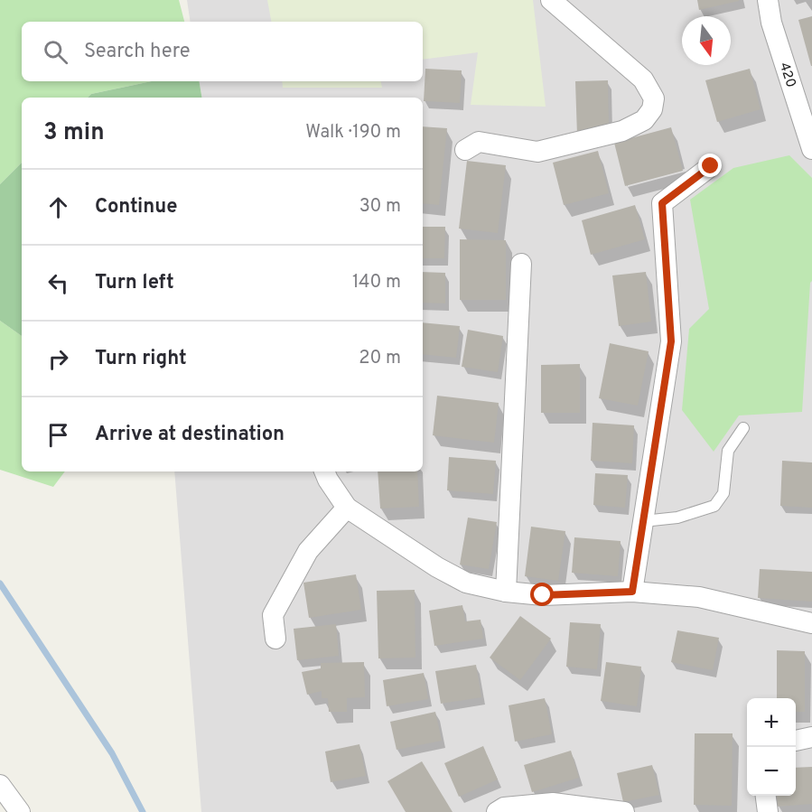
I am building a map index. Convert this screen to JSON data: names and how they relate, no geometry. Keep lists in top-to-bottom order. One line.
{"streets":{"street":["420"]},"north":"bottom","page":{"search":"Search here","heading":["3 min","Walk · 190 m"],"list":[["Continue","30 m"],["Turn left","140 m"],["Turn right","20 m"],"Arrive at destination"],"map_buttons":["+","−"]}}
